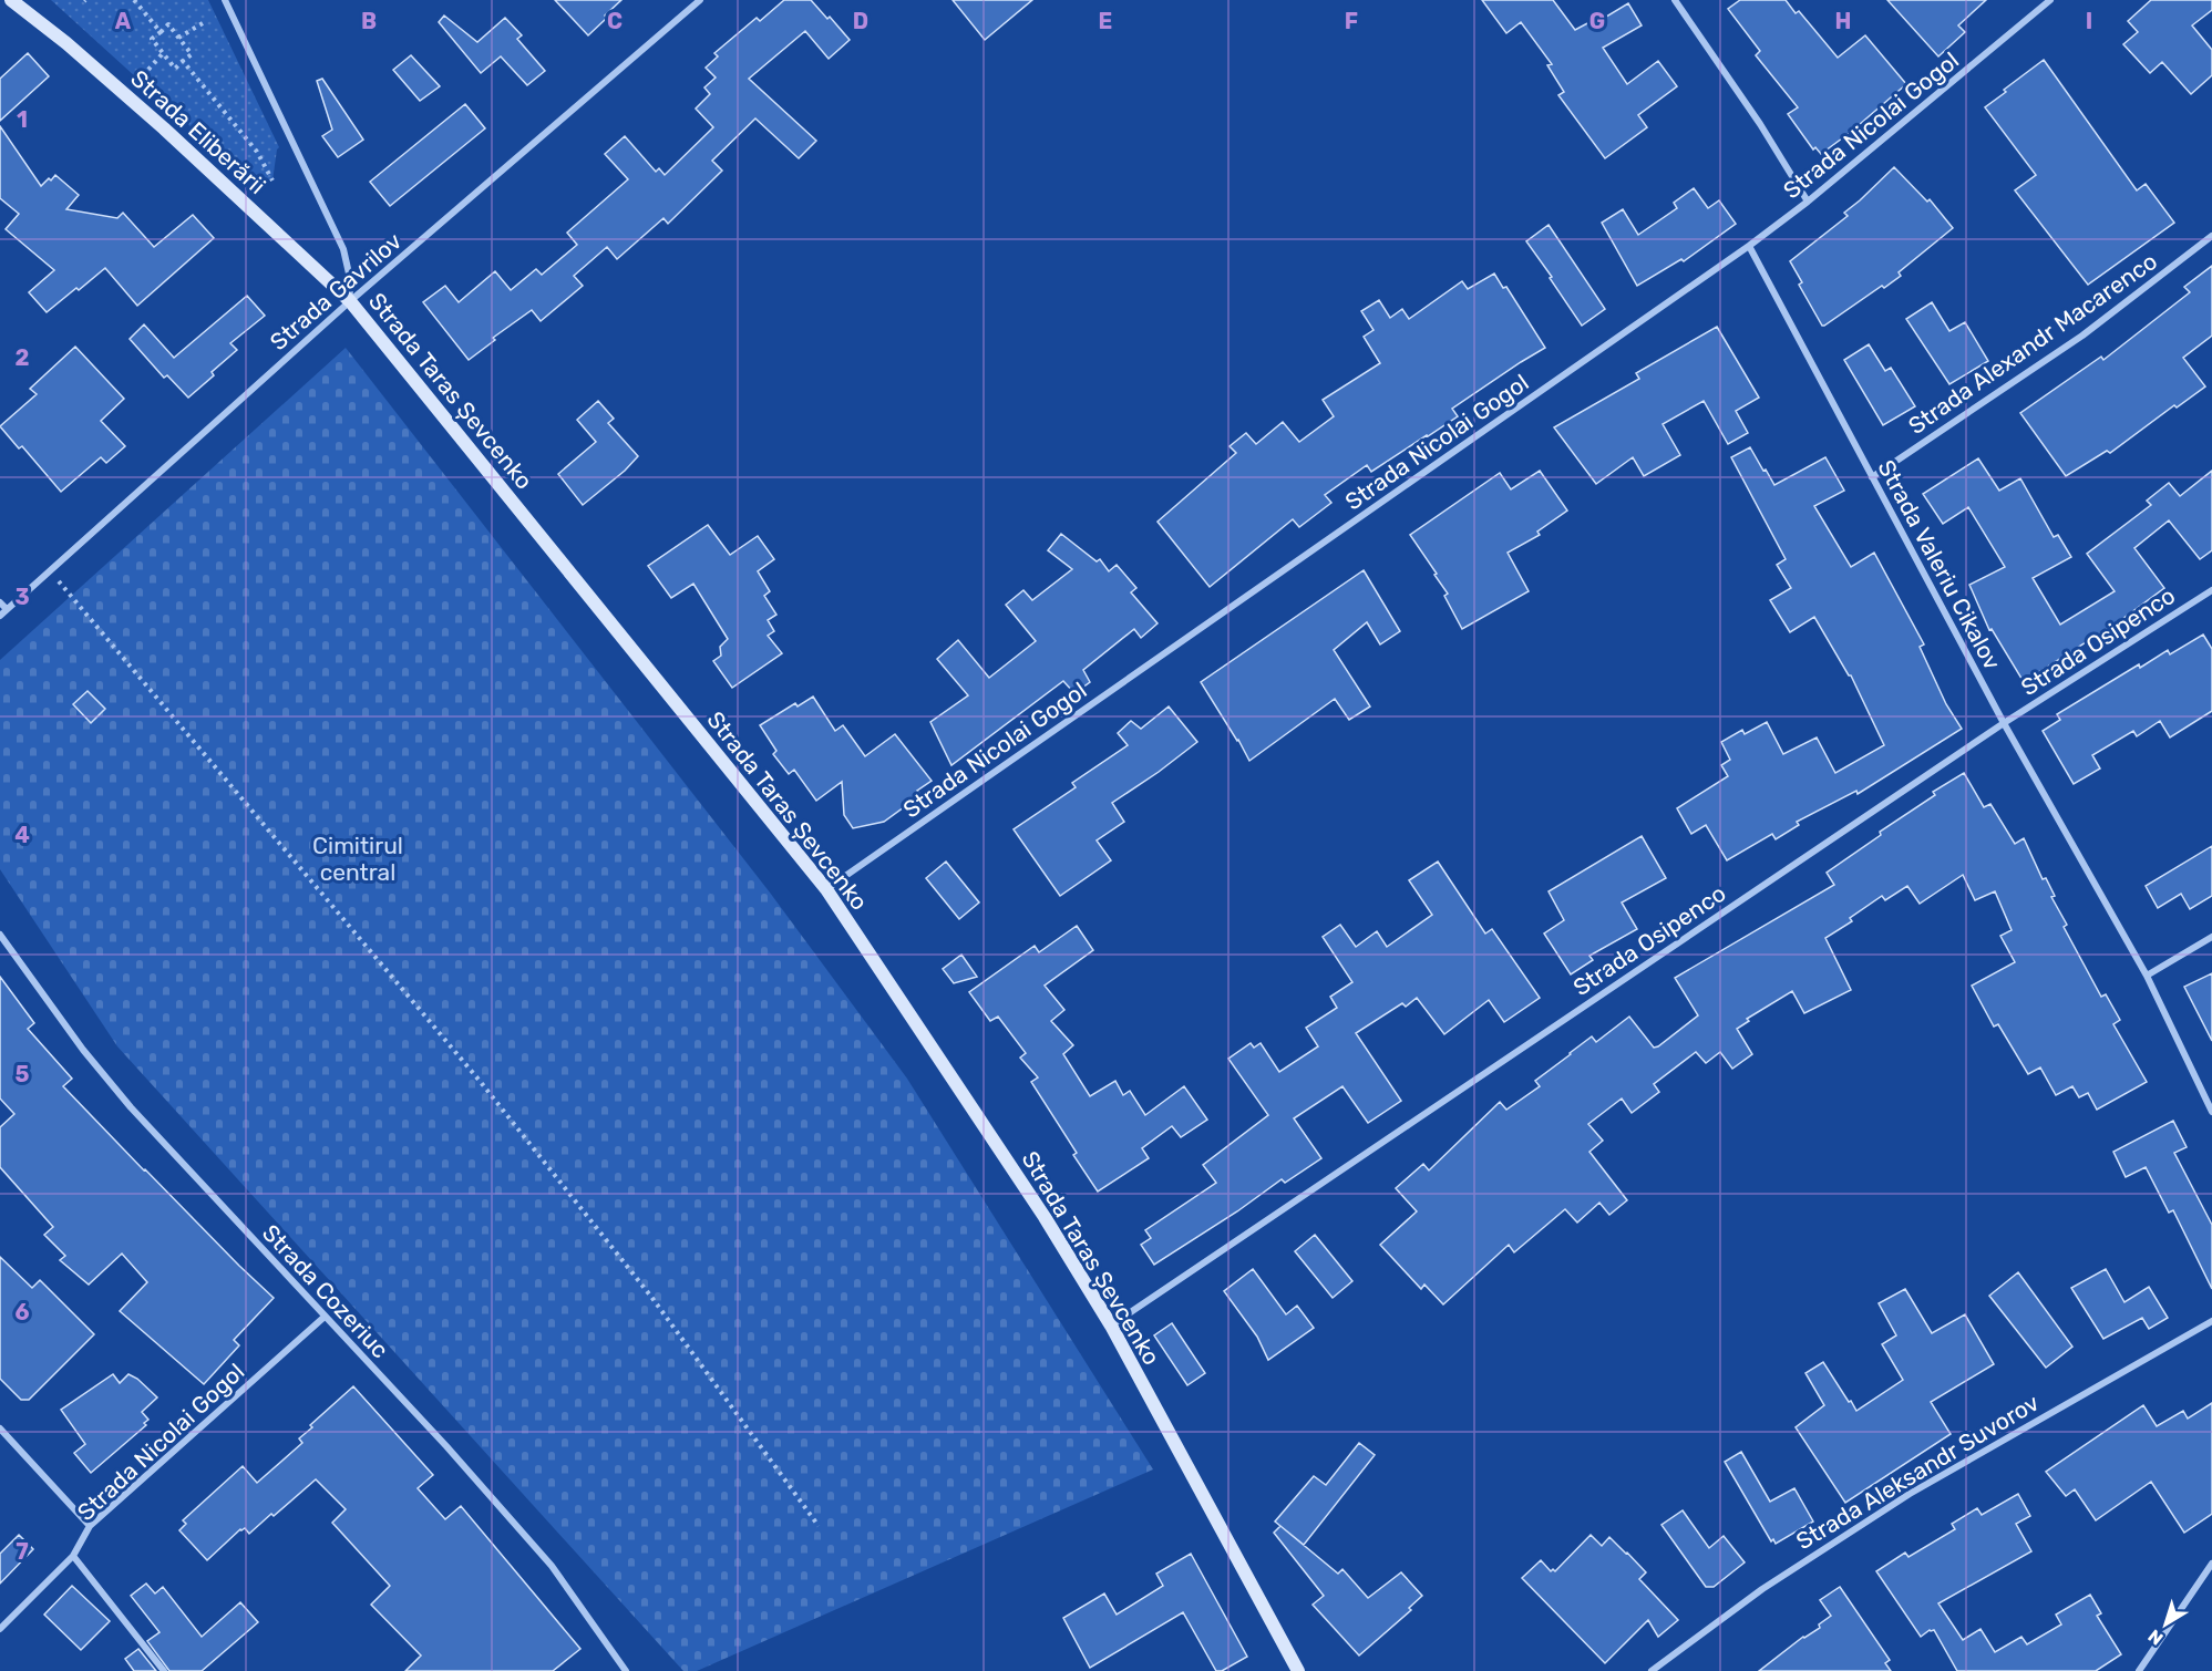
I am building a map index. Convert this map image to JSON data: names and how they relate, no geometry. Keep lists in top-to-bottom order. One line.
{"streets":{"main road":["Strada Eliberării","Strada Taras Șevcenko"],"street":["Strada Nicolai Gogol","Strada Gavrilov","Strada Alexandr Macarenco","Strada Valeriu Cikalov","Strada Osipenco","Strada Cozeriuc","Strada Aleksandr Suvorov"]},"crossings":[["Strada Nicolai Gogol","Strada Taras Șevcenko"],["Strada Nicolai Gogol","Strada Valeriu Cikalov"],["Strada Nicolai Gogol","Strada Cozeriuc"],["Strada Eliberării","Strada Gavrilov"],["Strada Eliberării","Strada Taras Șevcenko"],["Strada Gavrilov","Strada Taras Șevcenko"],["Strada Alexandr Macarenco","Strada Valeriu Cikalov"],["Strada Taras Șevcenko","Strada Osipenco"],["Strada Valeriu Cikalov","Strada Osipenco"]],"parks":["Cimitirul central"],"north":"bottom left","grid":{"columns":["A","B","C","D","E","F","G","H","I"],"rows":["1","2","3","4","5","6","7"]}}
